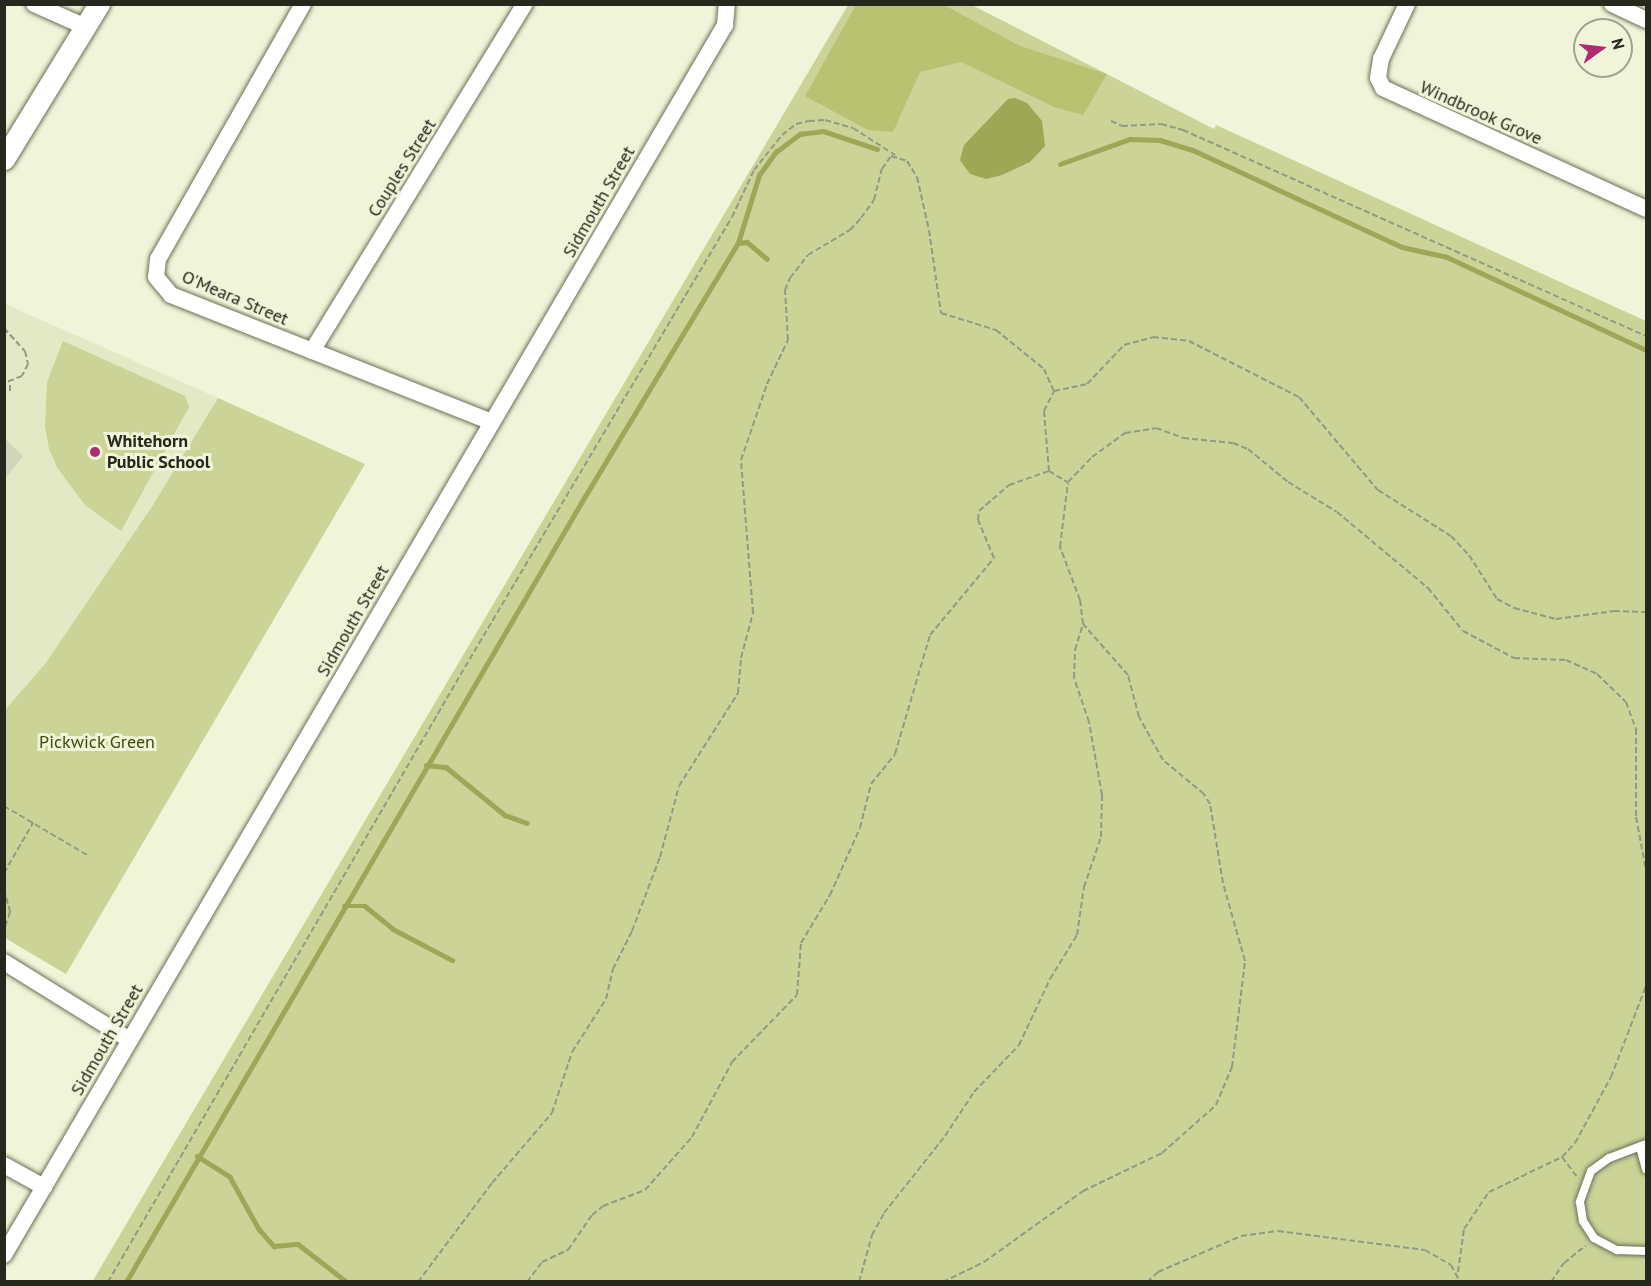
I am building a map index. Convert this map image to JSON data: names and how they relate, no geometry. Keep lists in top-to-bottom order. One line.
{"streets":{"street":["Windbrook Grove","Couples Street","Sidmouth Street","O'Meara Street"]},"crossings":[["Couples Street","O'Meara Street"],["Sidmouth Street","O'Meara Street"]],"parks":["Pickwick Green"],"places":["Whitehorn Public School"],"north":"right"}
